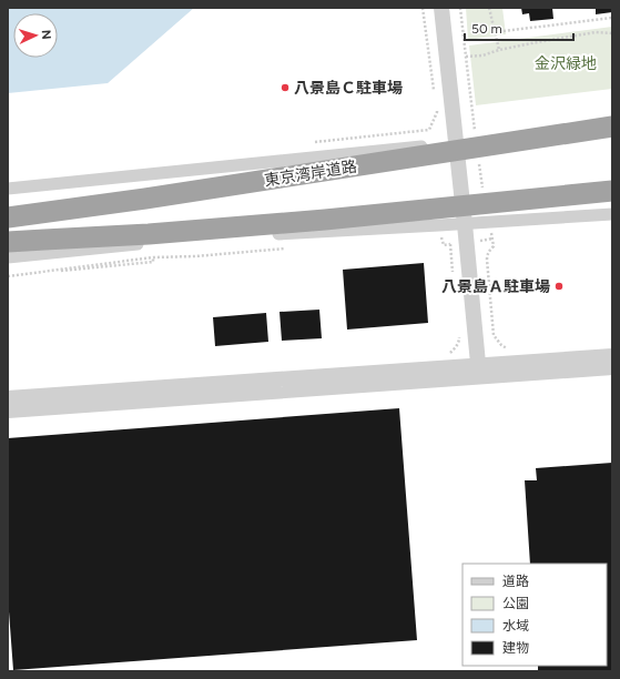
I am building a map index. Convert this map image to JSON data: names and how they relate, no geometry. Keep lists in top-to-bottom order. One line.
{"streets":{"highway":["東京湾岸道路"]},"parks":["金沢緑地"],"places":["八景島Ｃ駐車場","八景島Ａ駐車場"],"legend":["道路","公園","水域","建物"],"scale_bar":"50 m","north":"right"}
